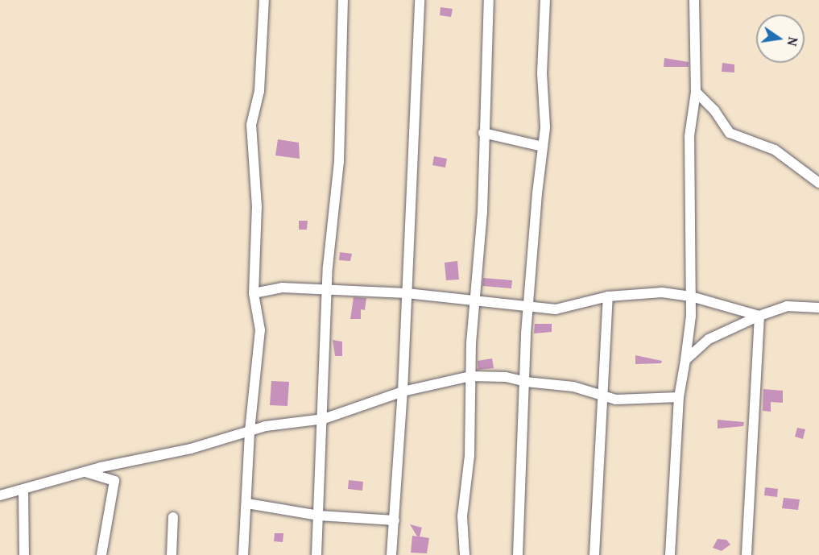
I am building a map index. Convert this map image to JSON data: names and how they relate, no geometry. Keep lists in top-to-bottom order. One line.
{"north":"right"}
